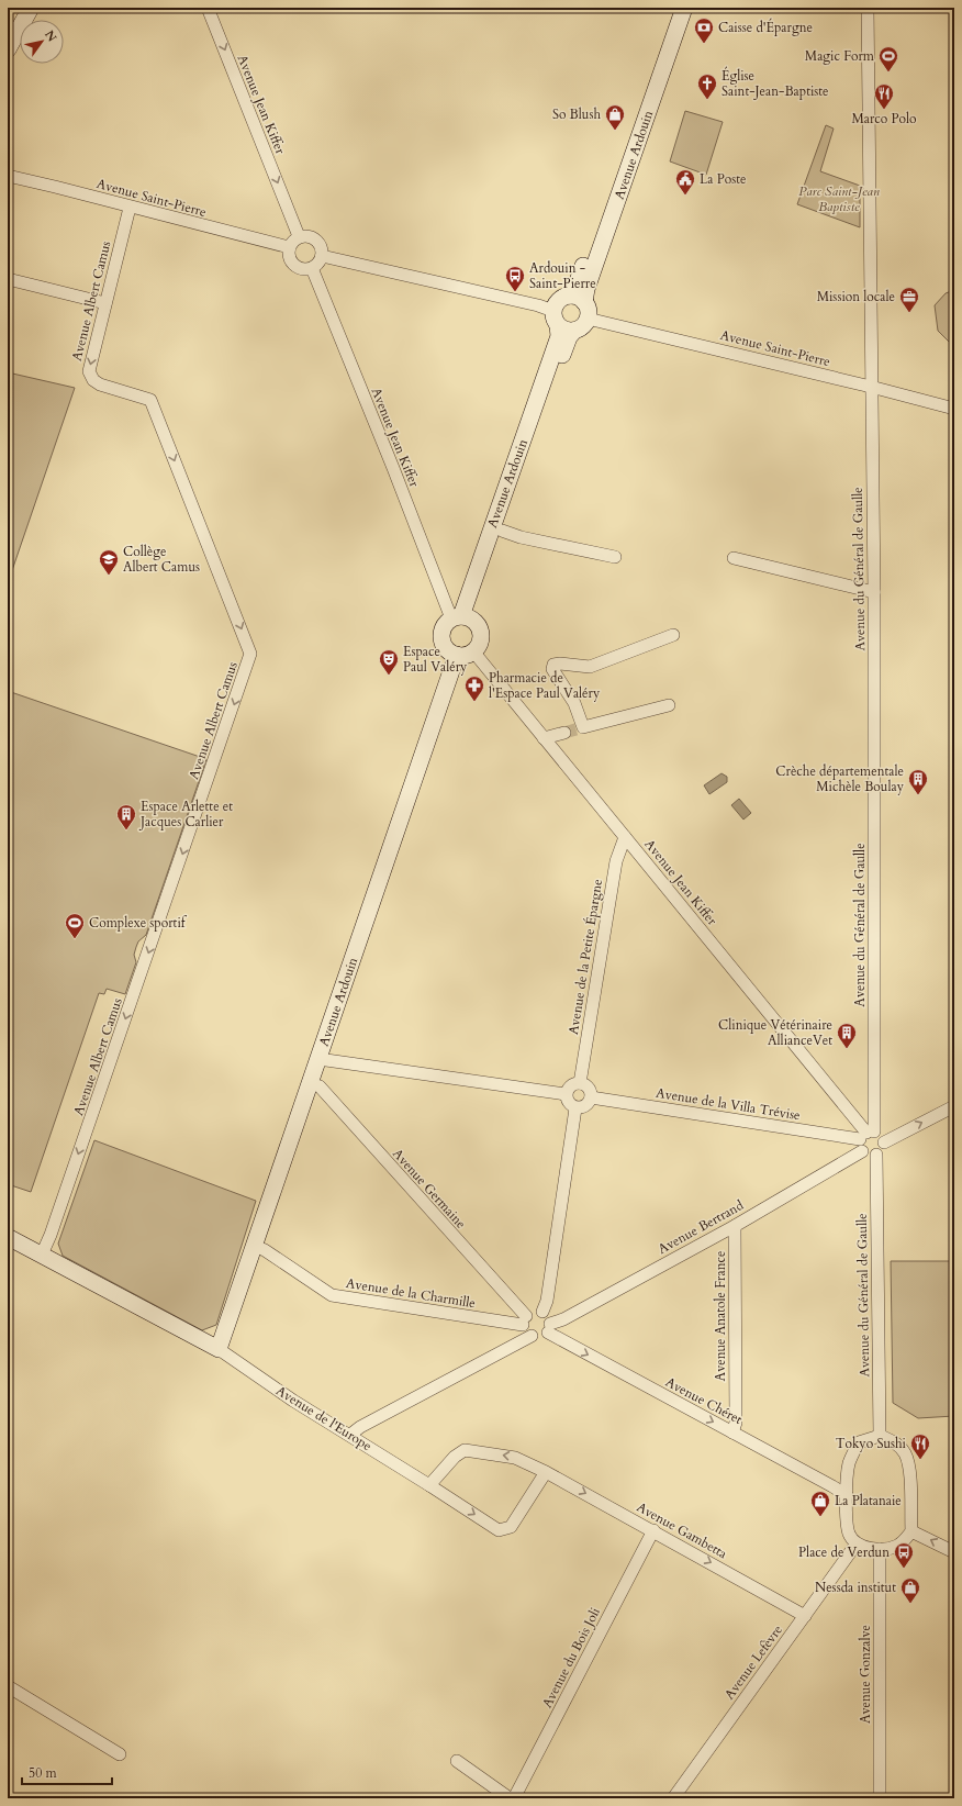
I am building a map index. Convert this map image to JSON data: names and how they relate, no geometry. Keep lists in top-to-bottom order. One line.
{"streets":{"street":["Avenue Jean Kiffer","Avenue Ardouin","Avenue Saint-Pierre","Avenue Albert Camus","Avenue du Général de Gaulle","Avenue de la Petite Épargne","Avenue de la Villa Trévise","Avenue Germaine","Avenue Bertrand","Avenue de la Charmille","Avenue Anatole France","Avenue Chéret","Avenue de l'Europe","Avenue Gambetta","Avenue du Bois Joli","Avenue Lefèvre","Avenue Gonzalve"]},"crossings":[["Avenue Jean Kiffer","Avenue Ardouin"],["Avenue Jean Kiffer","Avenue Saint-Pierre"],["Avenue Jean Kiffer","Avenue du Général de Gaulle"],["Avenue Jean Kiffer","Avenue de la Petite Épargne"],["Avenue Jean Kiffer","Avenue de la Villa Trévise"],["Avenue Jean Kiffer","Avenue Bertrand"],["Avenue Ardouin","Avenue Saint-Pierre"],["Avenue Ardouin","Avenue Germaine"],["Avenue Ardouin","Avenue de la Charmille"],["Avenue Ardouin","Avenue de l'Europe"],["Avenue Saint-Pierre","Avenue Albert Camus"],["Avenue Saint-Pierre","Avenue du Général de Gaulle"],["Avenue du Général de Gaulle","Avenue de la Villa Trévise"],["Avenue du Général de Gaulle","Avenue Bertrand"],["Avenue du Général de Gaulle","Avenue Chéret"],["Avenue du Général de Gaulle","Avenue Lefèvre"],["Avenue du Général de Gaulle","Avenue Gonzalve"],["Avenue de la Petite Épargne","Avenue de la Villa Trévise"],["Avenue de la Villa Trévise","Avenue Bertrand"],["Avenue Germaine","Avenue Bertrand"],["Avenue Germaine","Avenue de la Charmille"],["Avenue Germaine","Avenue Chéret"],["Avenue Bertrand","Avenue de la Charmille"],["Avenue Bertrand","Avenue Anatole France"],["Avenue Bertrand","Avenue Chéret"],["Avenue de la Charmille","Avenue Chéret"],["Avenue Anatole France","Avenue Chéret"],["Avenue Chéret","Avenue Lefèvre"],["Avenue Chéret","Avenue Gonzalve"],["Avenue de l'Europe","Avenue Gambetta"],["Avenue Gambetta","Avenue du Bois Joli"],["Avenue Gambetta","Avenue Lefèvre"],["Avenue Lefèvre","Avenue Gonzalve"]],"one_way":["Avenue Albert Camus","Avenue Chéret"],"parks":["Parc Saint-Jean Baptiste"],"places":{"bank":["Caisse d'Épargne"],"sports":["Magic Form","Complexe sportif"],"church":["Église Saint-Jean-Baptiste"],"restaurant":["Marco Polo","Tokyo Sushi"],"shop":["So Blush","La Platanaie","Nessda institut"],"public building":["La Poste"],"bus stop":["Ardouin - Saint-Pierre","Place de Verdun"],"office":["Mission locale"],"school or university":["Collège Albert Camus"],"theatre":["Espace Paul Valéry"],"pharmacy":["Pharmacie de l'Espace Paul Valéry"],"building":["Crèche départementale Michèle Boulay","Espace Arlette et Jacques Carlier","Clinique Vétérinaire AllianceVet"]},"scale_bar":"50 m","north":"top right"}
